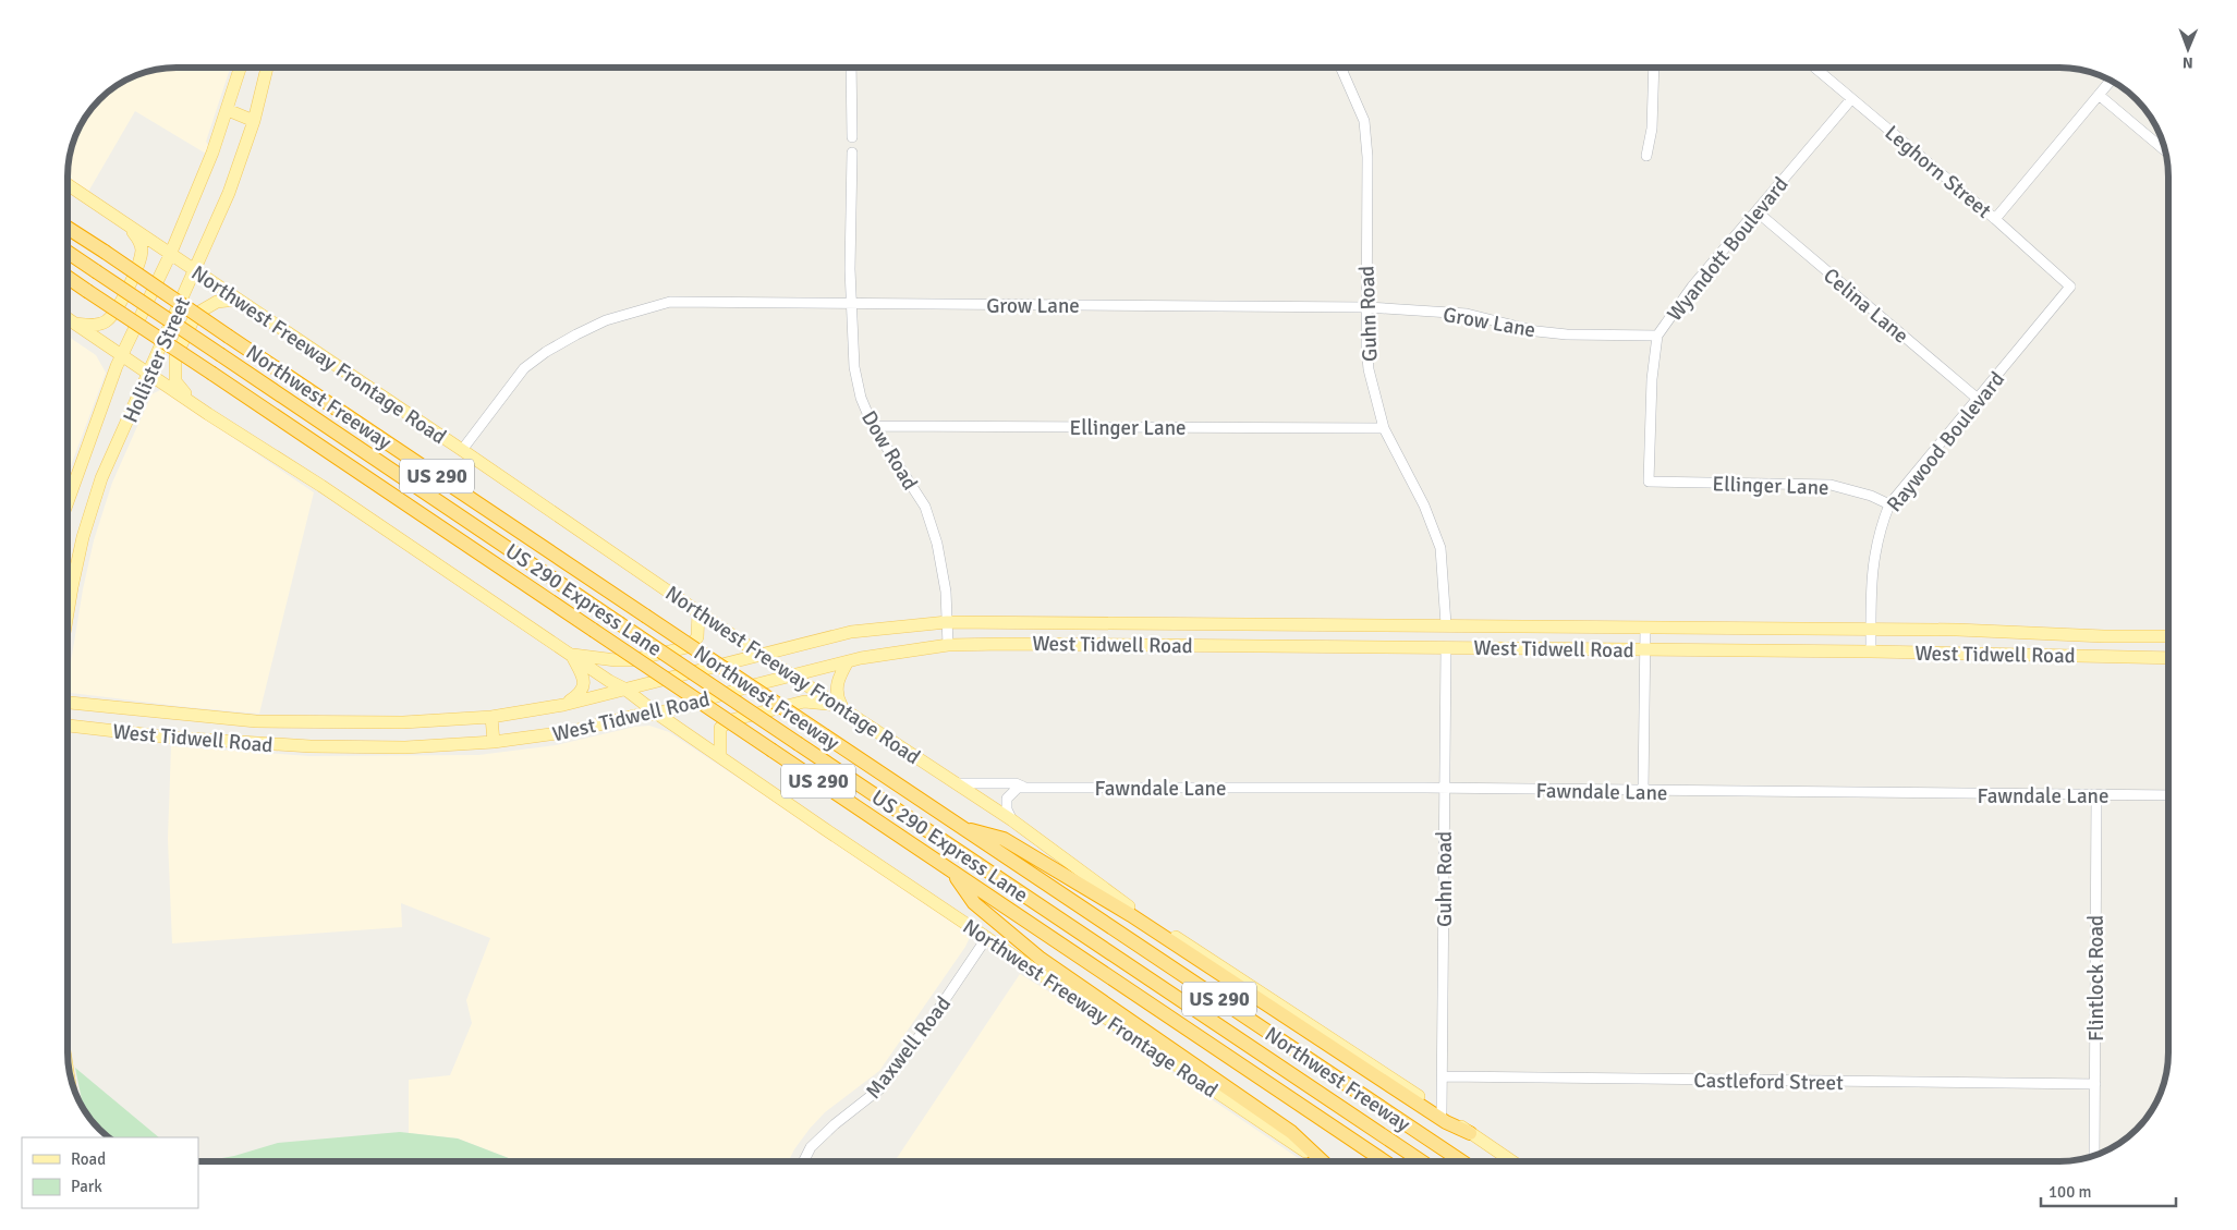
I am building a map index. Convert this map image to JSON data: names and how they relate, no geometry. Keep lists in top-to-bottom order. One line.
{"streets":{"highway":["Northwest Freeway","US 290","US 290 Express Lane"],"main road":["Northwest Freeway Frontage Road","Hollister Street","West Tidwell Road"],"street":["Leghorn Street","Wyandott Boulevard","Grow Lane","Celina Lane","Guhn Road","Ellinger Lane","Raywood Boulevard","Dow Road","Fawndale Lane","Flintlock Road","Maxwell Road","Castleford Street"]},"crossings":[["Leghorn Street","Wyandott Boulevard"],["Leghorn Street","Raywood Boulevard"],["Wyandott Boulevard","Grow Lane"],["Wyandott Boulevard","Celina Lane"],["Wyandott Boulevard","Ellinger Lane"],["Grow Lane","Guhn Road"],["Grow Lane","Northwest Freeway Frontage Road"],["Grow Lane","Dow Road"],["Celina Lane","Raywood Boulevard"],["Guhn Road","Northwest Freeway Frontage Road"],["Guhn Road","Ellinger Lane"],["Guhn Road","West Tidwell Road"],["Guhn Road","Fawndale Lane"],["Guhn Road","Castleford Street"],["Northwest Freeway Frontage Road","Hollister Street"],["Northwest Freeway Frontage Road","West Tidwell Road"],["Northwest Freeway Frontage Road","Fawndale Lane"],["Northwest Freeway Frontage Road","Maxwell Road"],["Ellinger Lane","Raywood Boulevard"],["Ellinger Lane","Dow Road"],["Raywood Boulevard","West Tidwell Road"],["Dow Road","West Tidwell Road"],["Fawndale Lane","Flintlock Road"],["Flintlock Road","Castleford Street"]],"legend":["Road","Park"],"scale_bar":"100 m","north":"bottom"}
